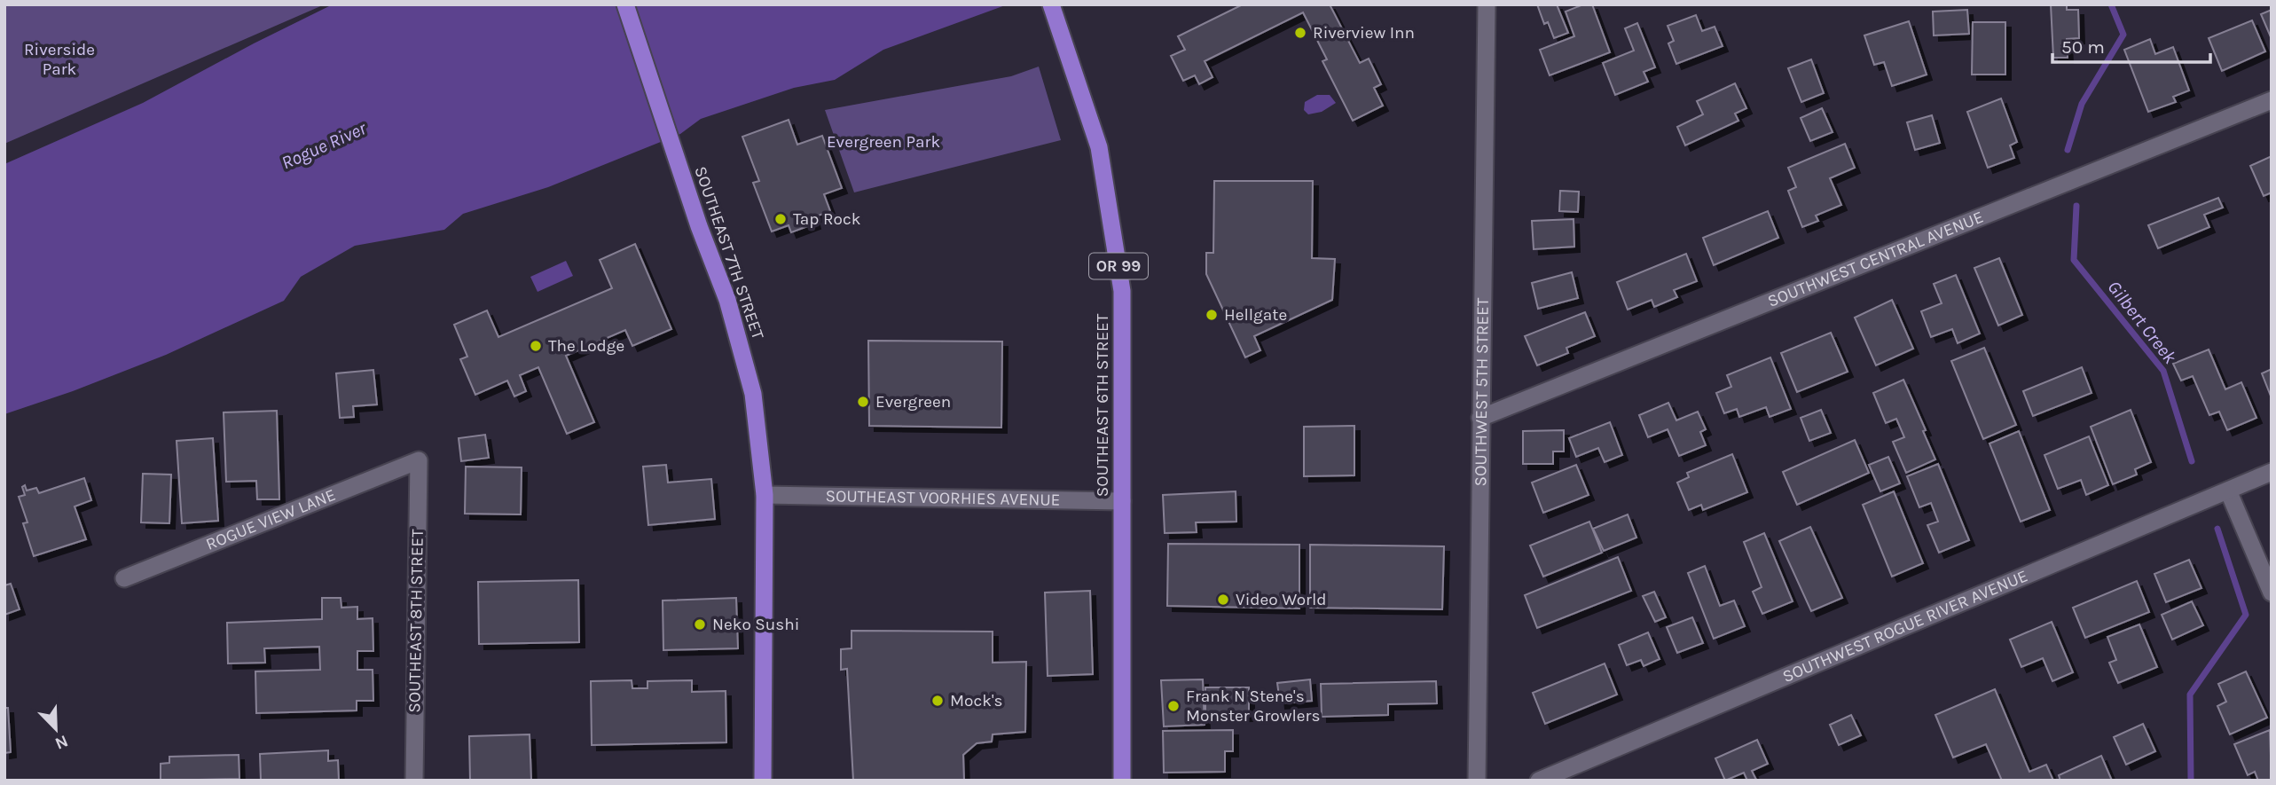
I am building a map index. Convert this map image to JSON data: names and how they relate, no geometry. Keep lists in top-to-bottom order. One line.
{"streets":{"highway":["SOUTHEAST 7TH STREET","OR 99","SOUTHEAST 6TH STREET"],"street":["SOUTHWEST CENTRAL AVENUE","SOUTHWEST 5TH STREET","SOUTHEAST VOORHIES AVENUE","ROGUE VIEW LANE","SOUTHEAST 8TH STREET","SOUTHWEST ROGUE RIVER AVENUE"]},"crossings":[["SOUTHEAST 7TH STREET","SOUTHEAST VOORHIES AVENUE"],["SOUTHWEST CENTRAL AVENUE","SOUTHWEST 5TH STREET"],["SOUTHEAST 6TH STREET","SOUTHEAST VOORHIES AVENUE"],["ROGUE VIEW LANE","SOUTHEAST 8TH STREET"]],"water":["Rogue River","Gilbert Creek"],"parks":["Riverside Park","Evergreen Park"],"places":["Riverview Inn","Tap Rock","Hellgate","The Lodge","Evergreen","Video World","Neko Sushi","Mock's","Frank N Stene's Monster Growlers"],"scale_bar":"50 m","north":"bottom right"}
